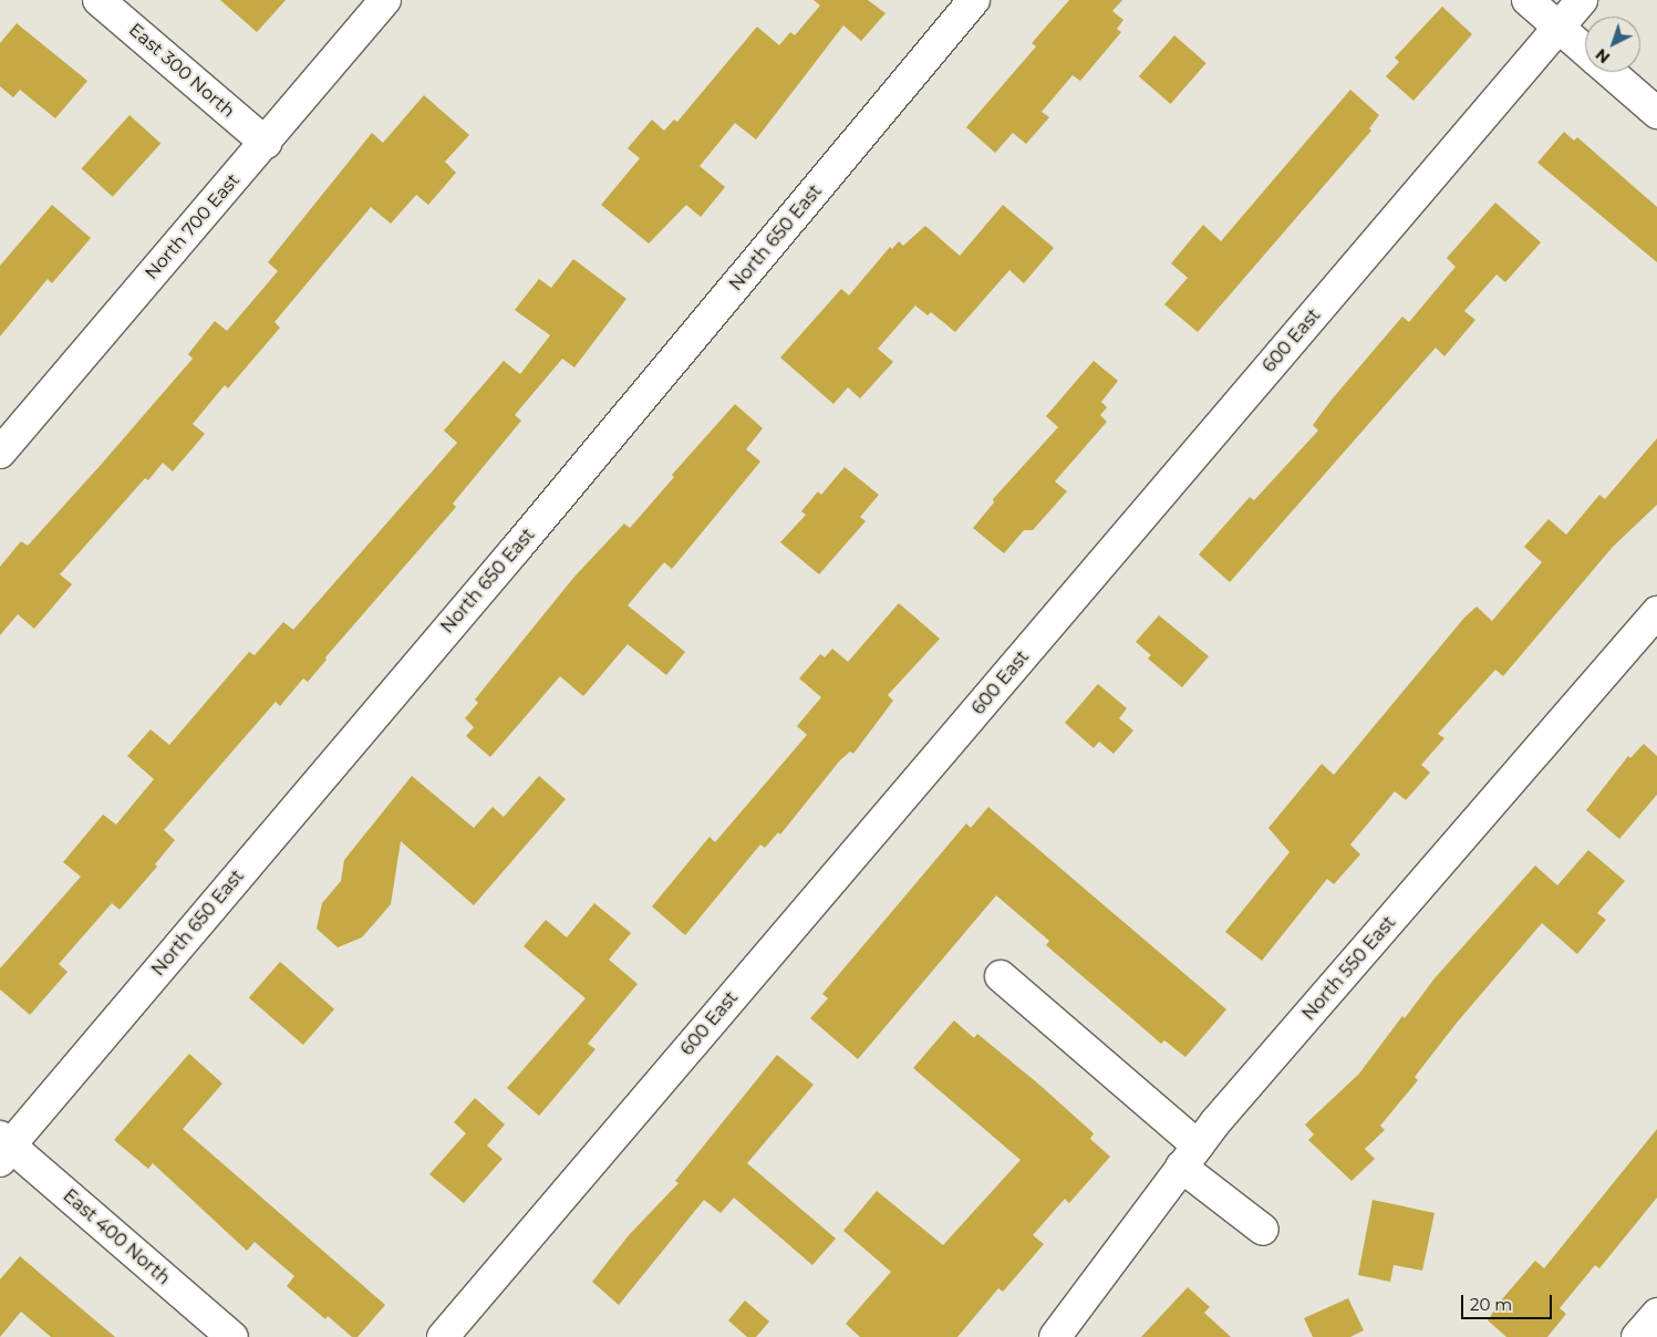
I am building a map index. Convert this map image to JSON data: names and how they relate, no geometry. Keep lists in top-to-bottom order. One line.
{"streets":{"street":["East 300 North","North 700 East","North 650 East","600 East","North 550 East","East 400 North"]},"crossings":[["East 300 North","North 700 East"],["North 650 East","East 400 North"]],"scale_bar":"20 m","north":"bottom left"}
